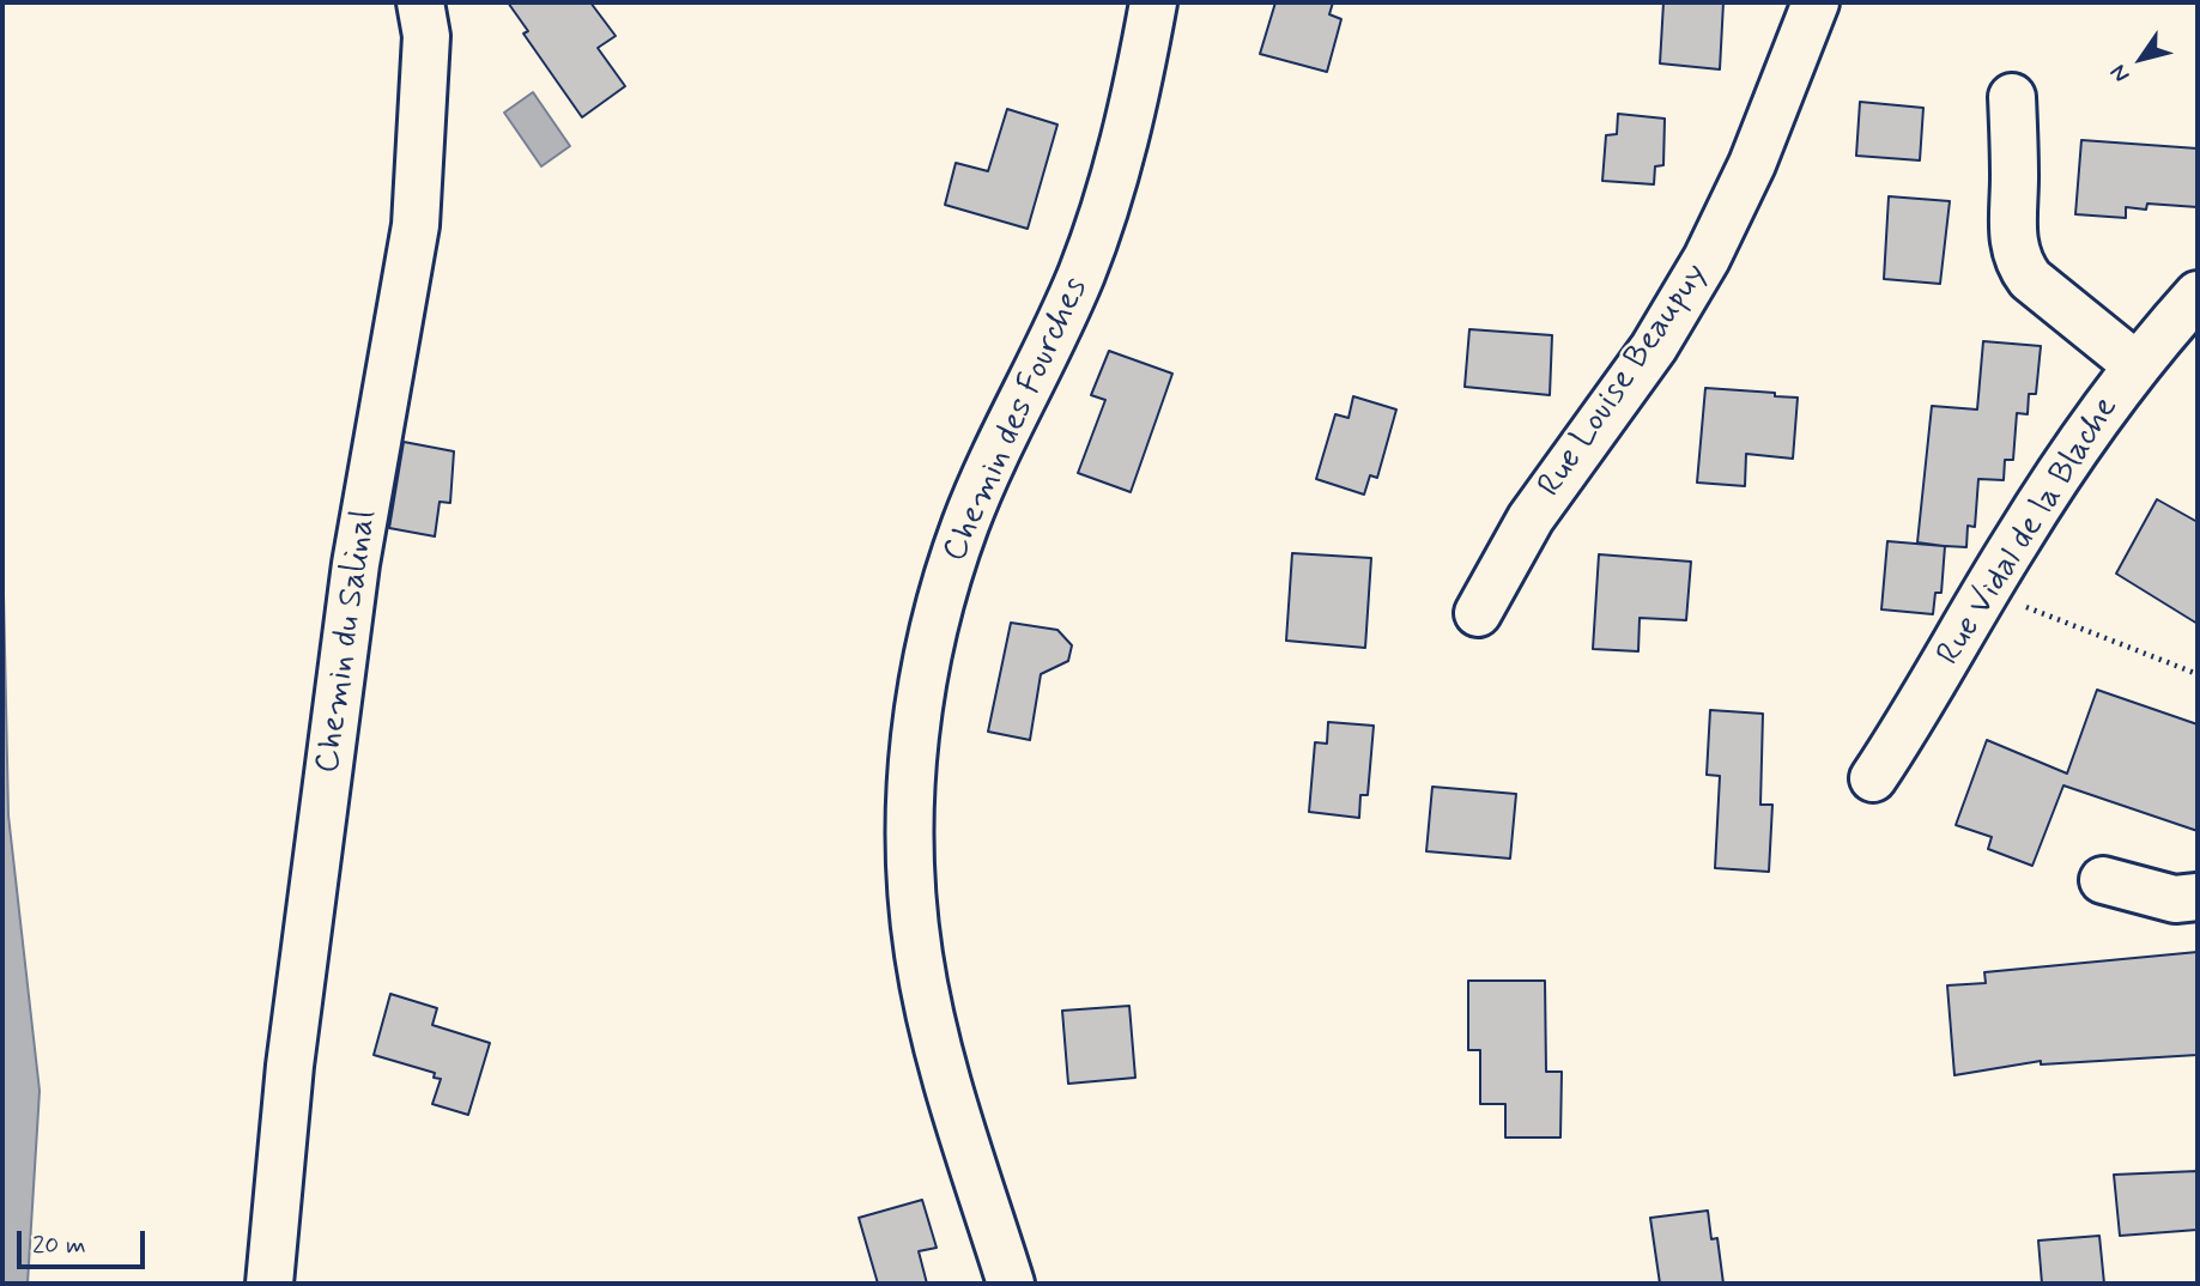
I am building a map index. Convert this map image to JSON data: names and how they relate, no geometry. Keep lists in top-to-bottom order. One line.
{"streets":{"street":["Rue Louise Beaupuy","Chemin des Fourches","Rue Vidal de la Blache","Chemin du Salinal"]},"scale_bar":"20 m","north":"bottom left"}
